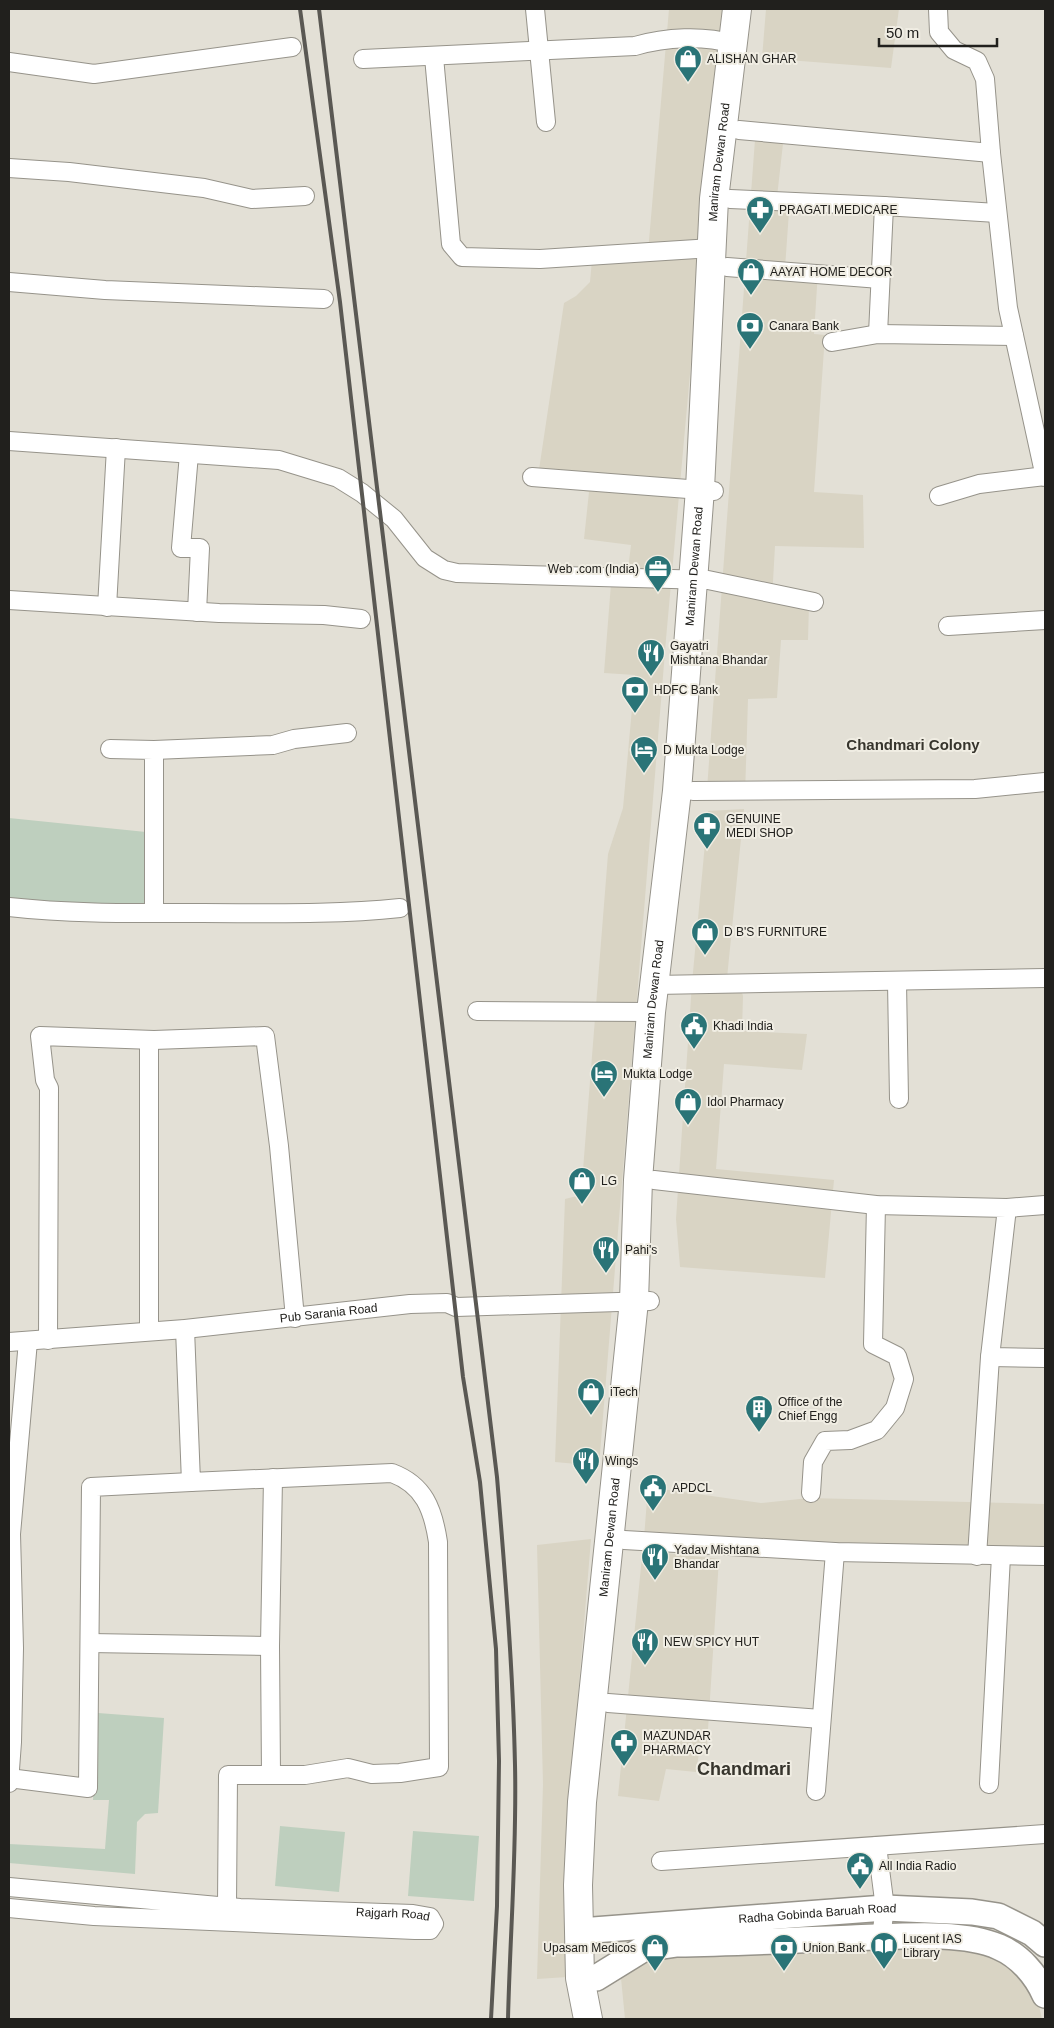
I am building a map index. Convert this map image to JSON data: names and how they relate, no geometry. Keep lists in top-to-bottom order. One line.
{"streets":{"main road":["Maniram Dewan Road","Radha Gobinda Baruah Road"],"street":["Pub Sarania Road","Rajgarh Road"]},"crossings":[["Maniram Dewan Road","Pub Sarania Road"],["Maniram Dewan Road","Radha Gobinda Baruah Road"]],"districts":["Chandmari Colony","Chandmari"],"places":{"shop":["ALISHAN GHAR","AAYAT HOME DECOR","D B'S FURNITURE","Idol Pharmacy","LG","iTech","Upasam Medicos"],"pharmacy":["PRAGATI MEDICARE","GENUINE MEDI SHOP","MAZUNDAR PHARMACY"],"bank":["Canara Bank","HDFC Bank","Union Bank"],"office":["Web .com (India)"],"restaurant":["Gayatri Mishtana Bhandar","Pahi's","Wings","Yadav Mishtana Bhandar","NEW SPICY HUT"],"hotel":["D Mukta Lodge","Mukta Lodge"],"public building":["Khadi India","APDCL","All India Radio"],"building":["Office of the Chief Engg"],"library":["Lucent IAS Library"]},"scale_bar":"50 m"}
